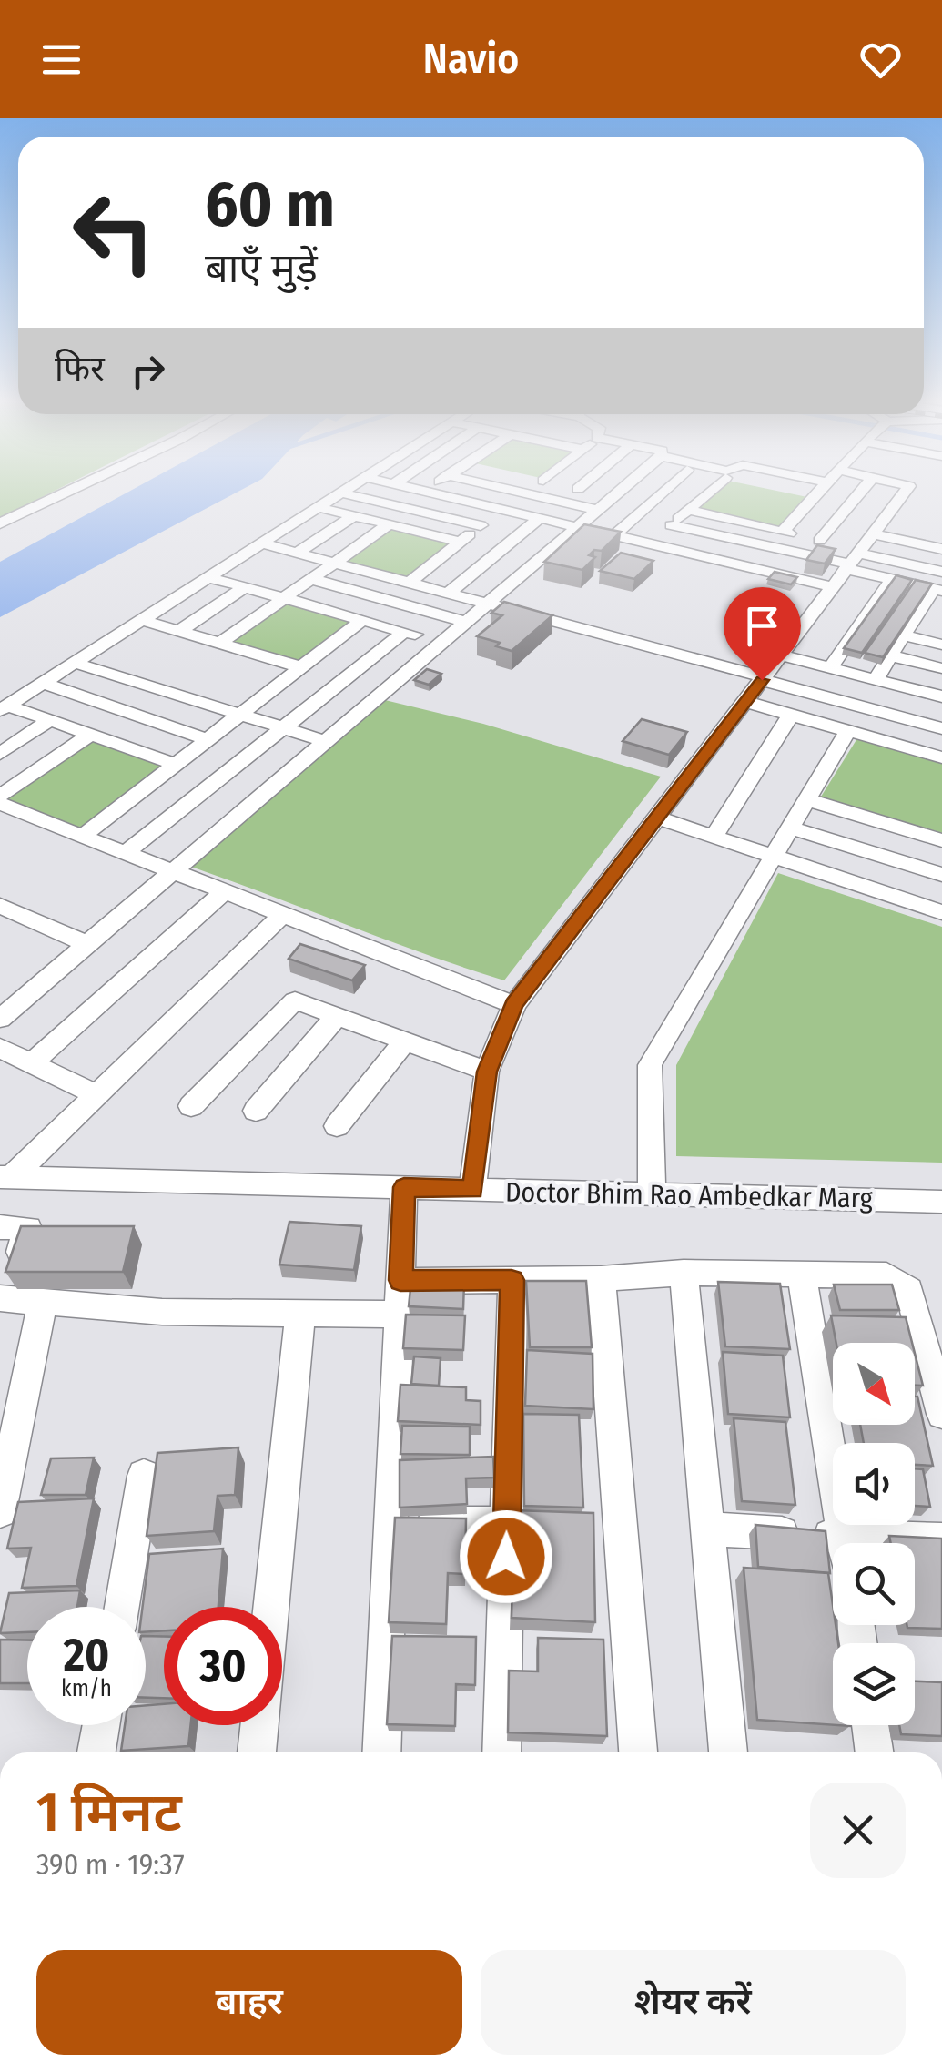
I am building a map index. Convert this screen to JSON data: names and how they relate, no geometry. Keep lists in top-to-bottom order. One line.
{"streets":{"street":["Doctor Bhim Rao Ambedkar Marg"]},"north":"bottom right","page":{"header":"Navio","turn":["60 m","बाएँ मुड़ें"],"then":"फिर","speed":"20 km/h","limit":"30","heading":["1 मिनट","390 m · 19:37"],"buttons":["बाहर","शेयर करें"]}}
